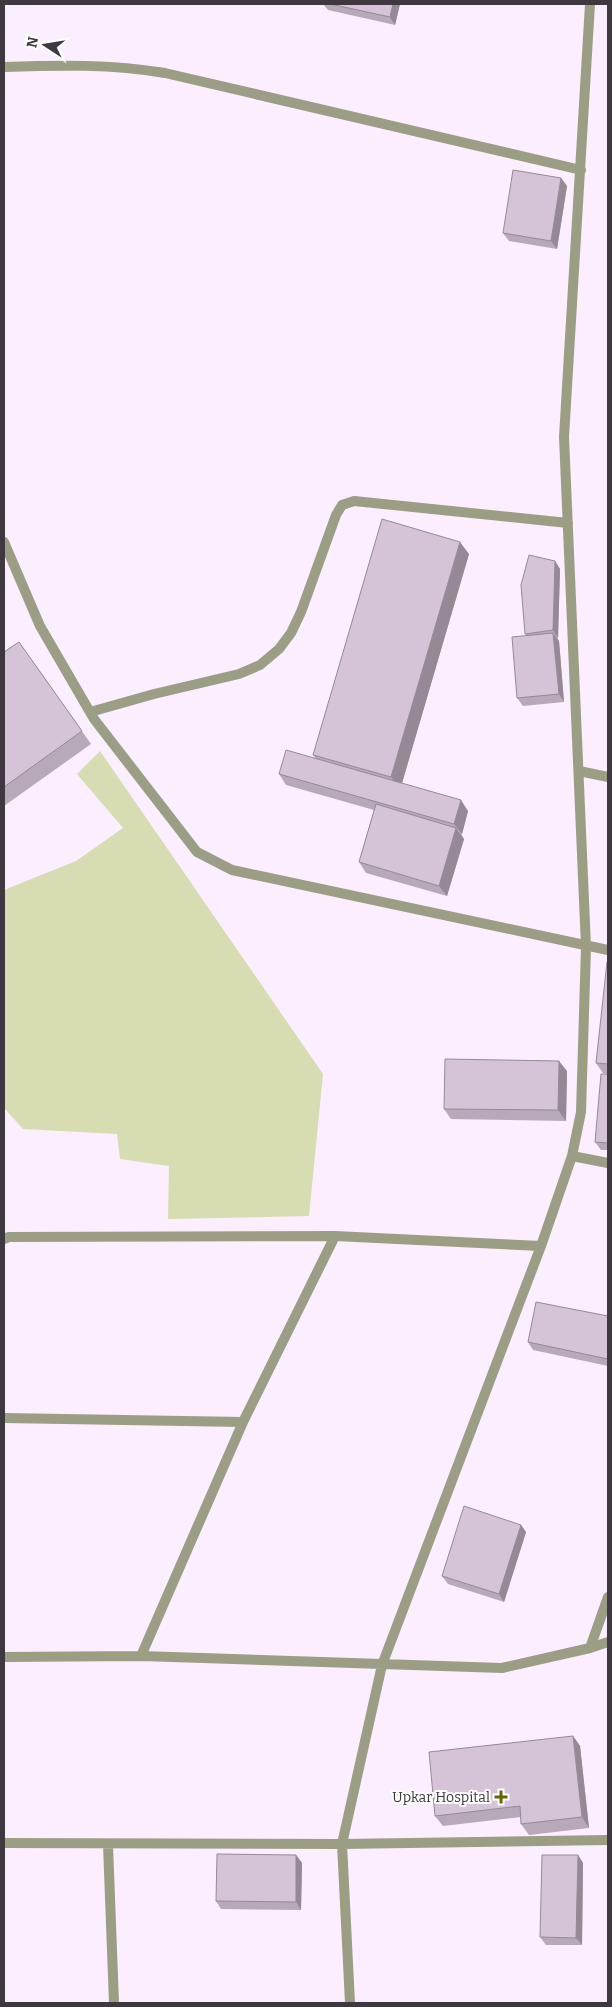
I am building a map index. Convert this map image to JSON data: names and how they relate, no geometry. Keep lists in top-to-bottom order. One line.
{"places":{"health":["Upkar Hospital"]},"north":"left"}
